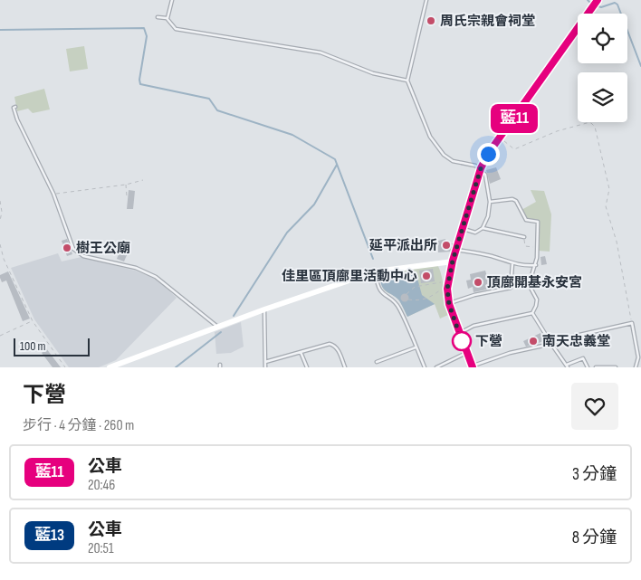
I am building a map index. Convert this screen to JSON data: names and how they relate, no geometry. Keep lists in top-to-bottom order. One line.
{"places":["周氏宗親會祠堂","延平派出所","樹王公廟","佳里區頂廍里活動中心","頂廍開基永安宮","下營","南天忠義堂"],"lines":["bus line 藍11"],"scale_bar":"100 m","page":{"on_map":"藍11","scale":"100 m","heading":["下營","步行 · 4 分鐘 · 260 m"],"list":[{"mark":"藍11","name":"公車","note":"20:46","value":"3 分鐘"},{"mark":"藍13","name":"公車","note":"20:51","value":"8 分鐘"}]}}
